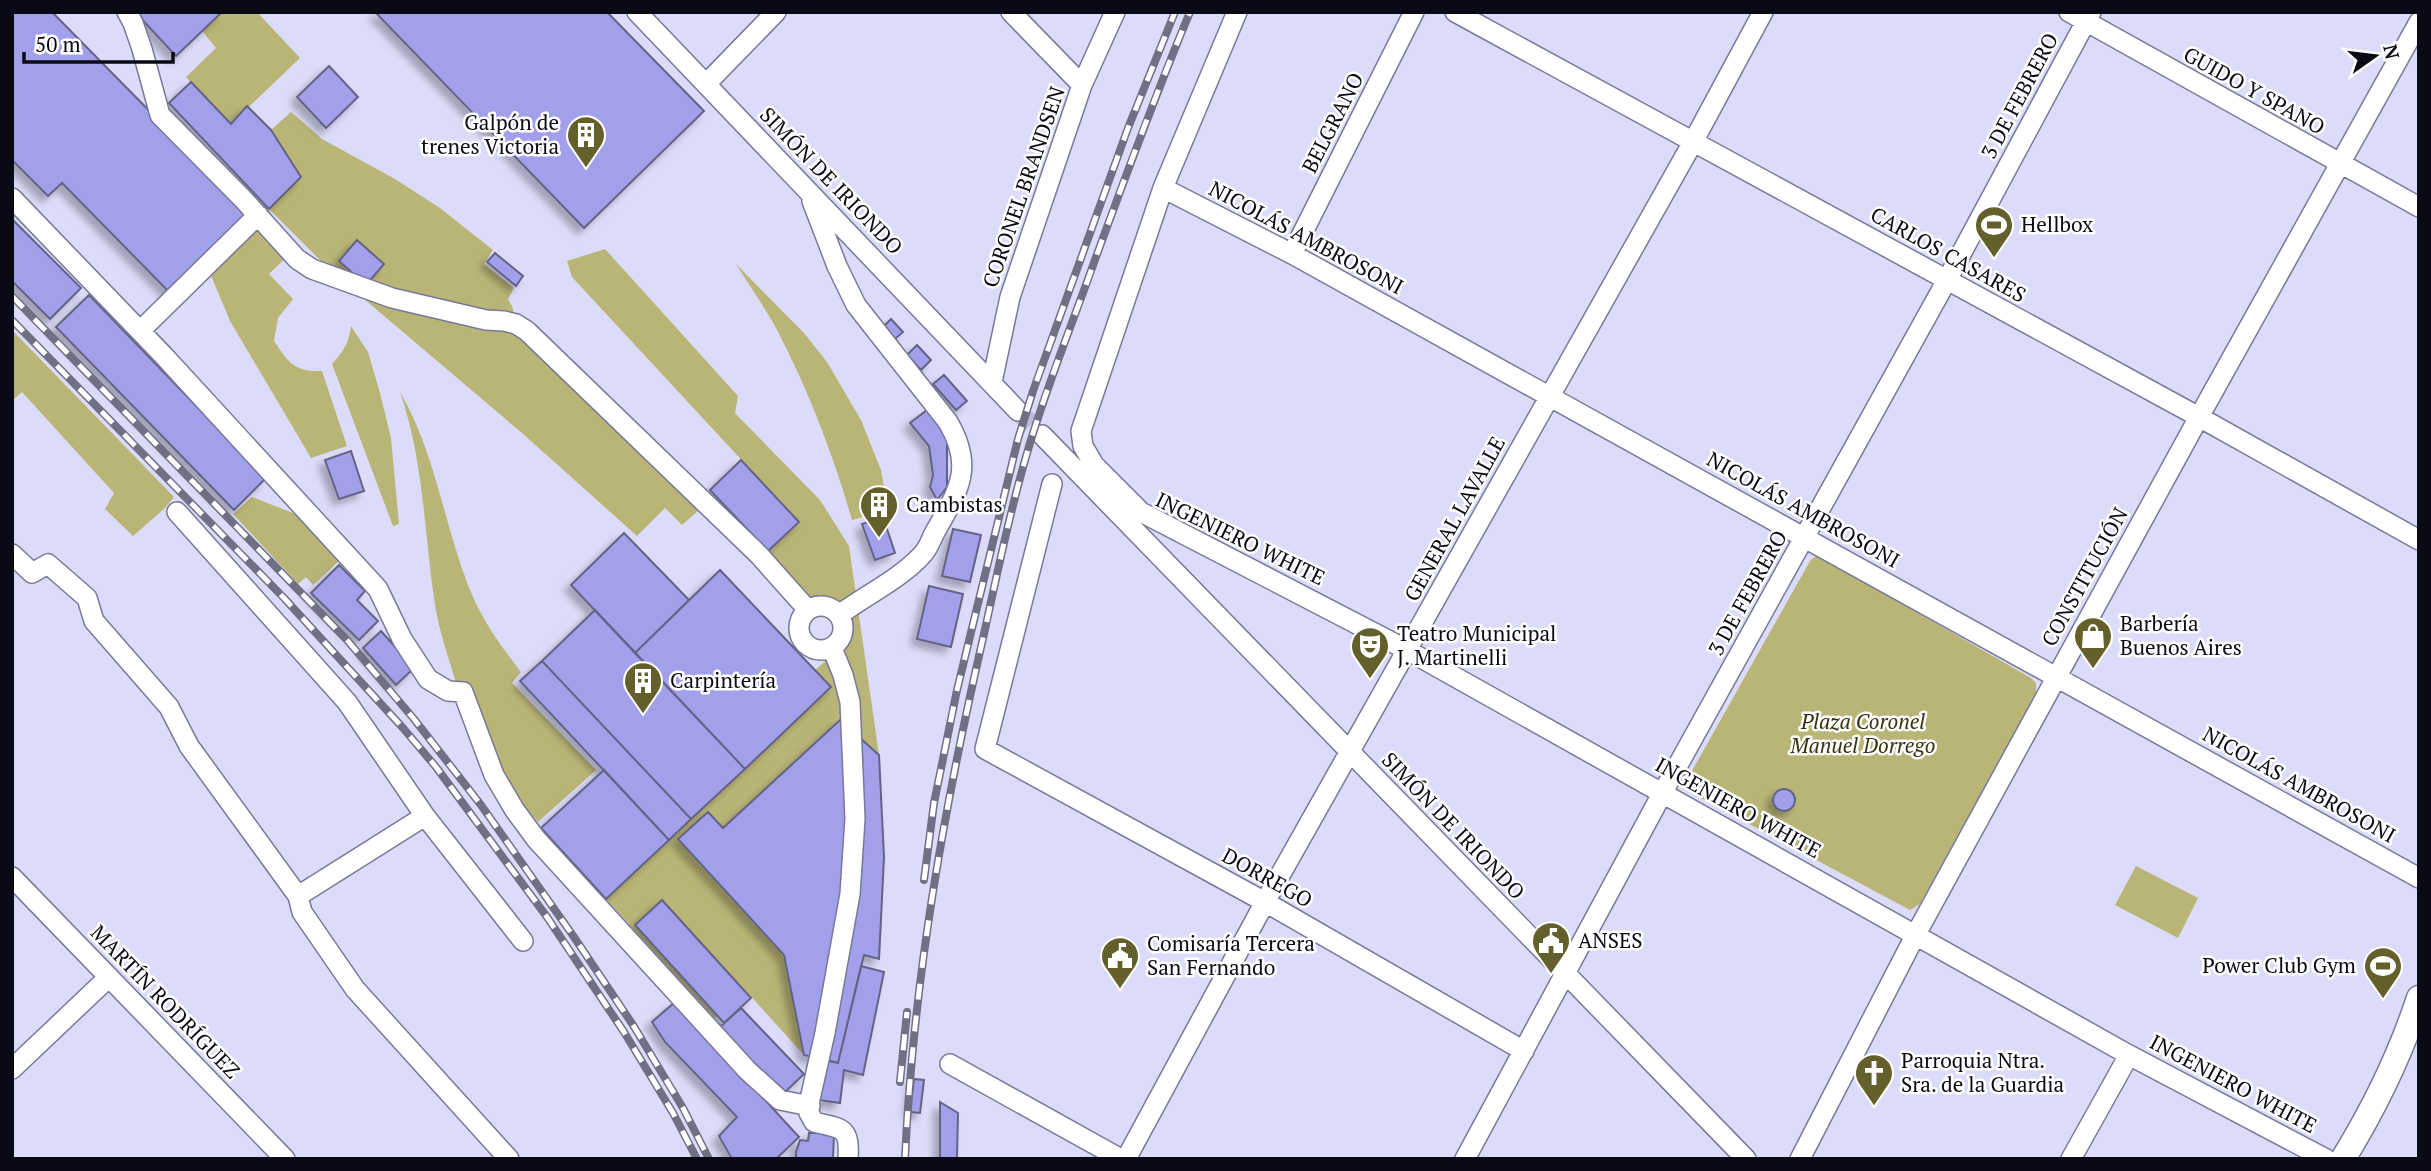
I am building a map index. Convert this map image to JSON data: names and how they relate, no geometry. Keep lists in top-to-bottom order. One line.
{"streets":{"street":["GUIDO Y SPANO","3 DE FEBRERO","BELGRANO","SIMÓN DE IRIONDO","CORONEL BRANDSEN","NICOLÁS AMBROSONI","CARLOS CASARES","GENERAL LAVALLE","INGENIERO WHITE","CONSTITUCIÓN","DORREGO","MARTÍN RODRÍGUEZ"]},"crossings":[["GUIDO Y SPANO","3 DE FEBRERO"],["GUIDO Y SPANO","CONSTITUCIÓN"],["3 DE FEBRERO","SIMÓN DE IRIONDO"],["3 DE FEBRERO","NICOLÁS AMBROSONI"],["3 DE FEBRERO","CARLOS CASARES"],["3 DE FEBRERO","INGENIERO WHITE"],["3 DE FEBRERO","DORREGO"],["BELGRANO","NICOLÁS AMBROSONI"],["SIMÓN DE IRIONDO","CORONEL BRANDSEN"],["SIMÓN DE IRIONDO","NICOLÁS AMBROSONI"],["SIMÓN DE IRIONDO","GENERAL LAVALLE"],["SIMÓN DE IRIONDO","INGENIERO WHITE"],["NICOLÁS AMBROSONI","GENERAL LAVALLE"],["NICOLÁS AMBROSONI","CONSTITUCIÓN"],["CARLOS CASARES","GENERAL LAVALLE"],["CARLOS CASARES","CONSTITUCIÓN"],["GENERAL LAVALLE","INGENIERO WHITE"],["GENERAL LAVALLE","DORREGO"],["INGENIERO WHITE","CONSTITUCIÓN"]],"parks":["Plaza Coronel Manuel Dorrego"],"places":{"building":["Galpón de trenes Victoria","Cambistas","Carpintería"],"sports":["Hellbox","Power Club Gym"],"shop":["Barbería Buenos Aires"],"theatre":["Teatro Municipal J. Martinelli"],"public building":["ANSES","Comisaría Tercera San Fernando"],"church":["Parroquia Ntra. Sra. de la Guardia"]},"scale_bar":"50 m","north":"right"}
